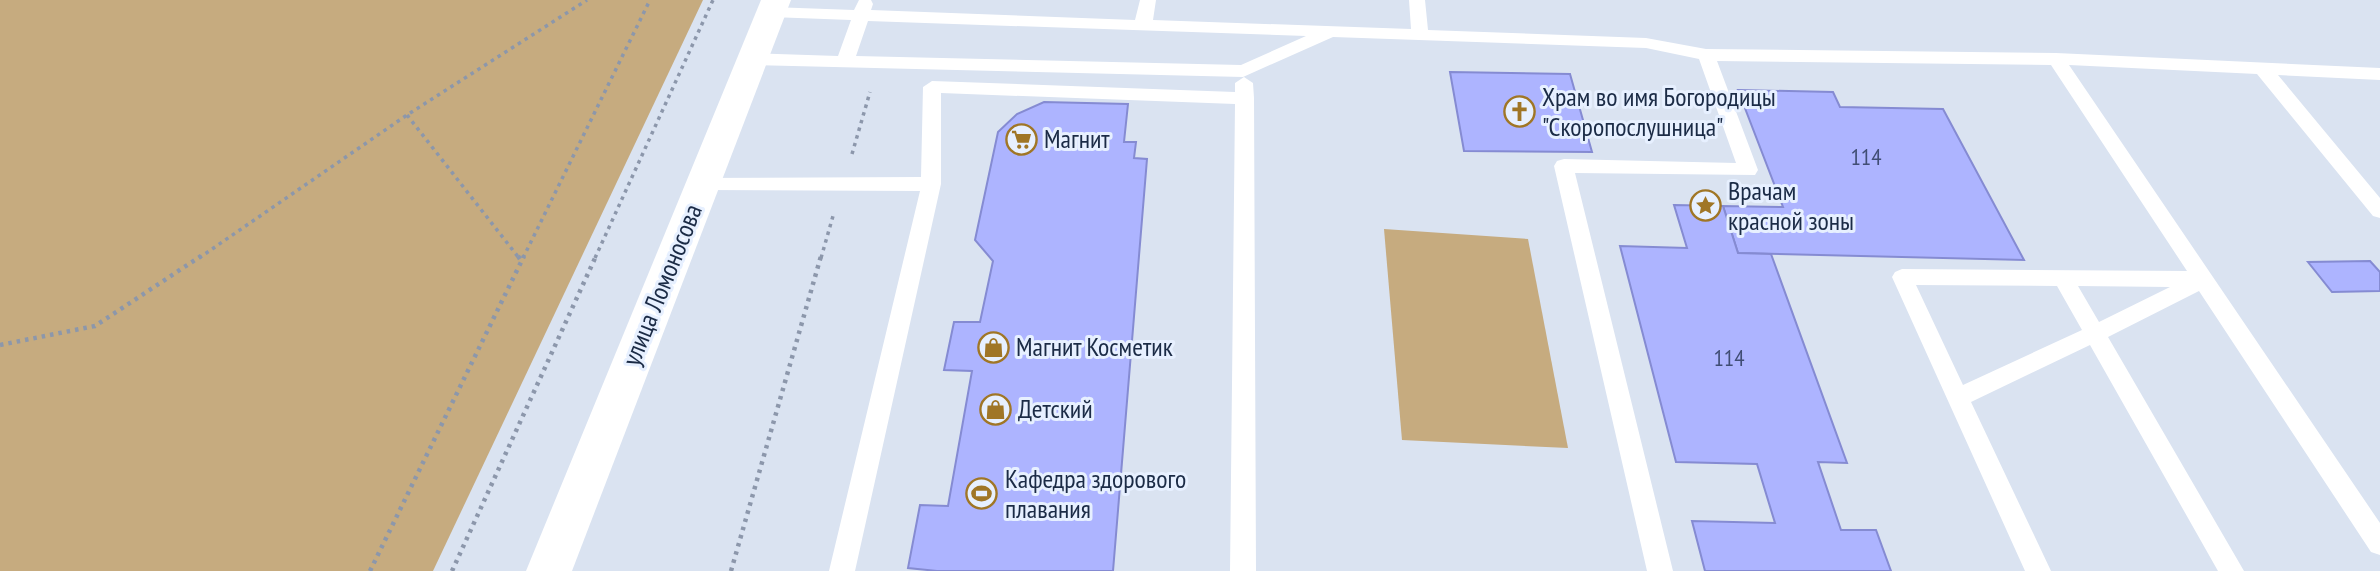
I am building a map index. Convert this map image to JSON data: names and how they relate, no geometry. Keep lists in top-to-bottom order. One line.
{"streets":{"main road":["улица Ломоносова"]},"places":{"church":["Храм во имя Богородицы \"Скоропослушница\""],"supermarket":["Магнит"],"place":["Врачам красной зоны"],"shop":["Магнит Косметик","Детский"],"sports":["Кафедра здорового плавания"]},"house_numbers":["114","114"]}
